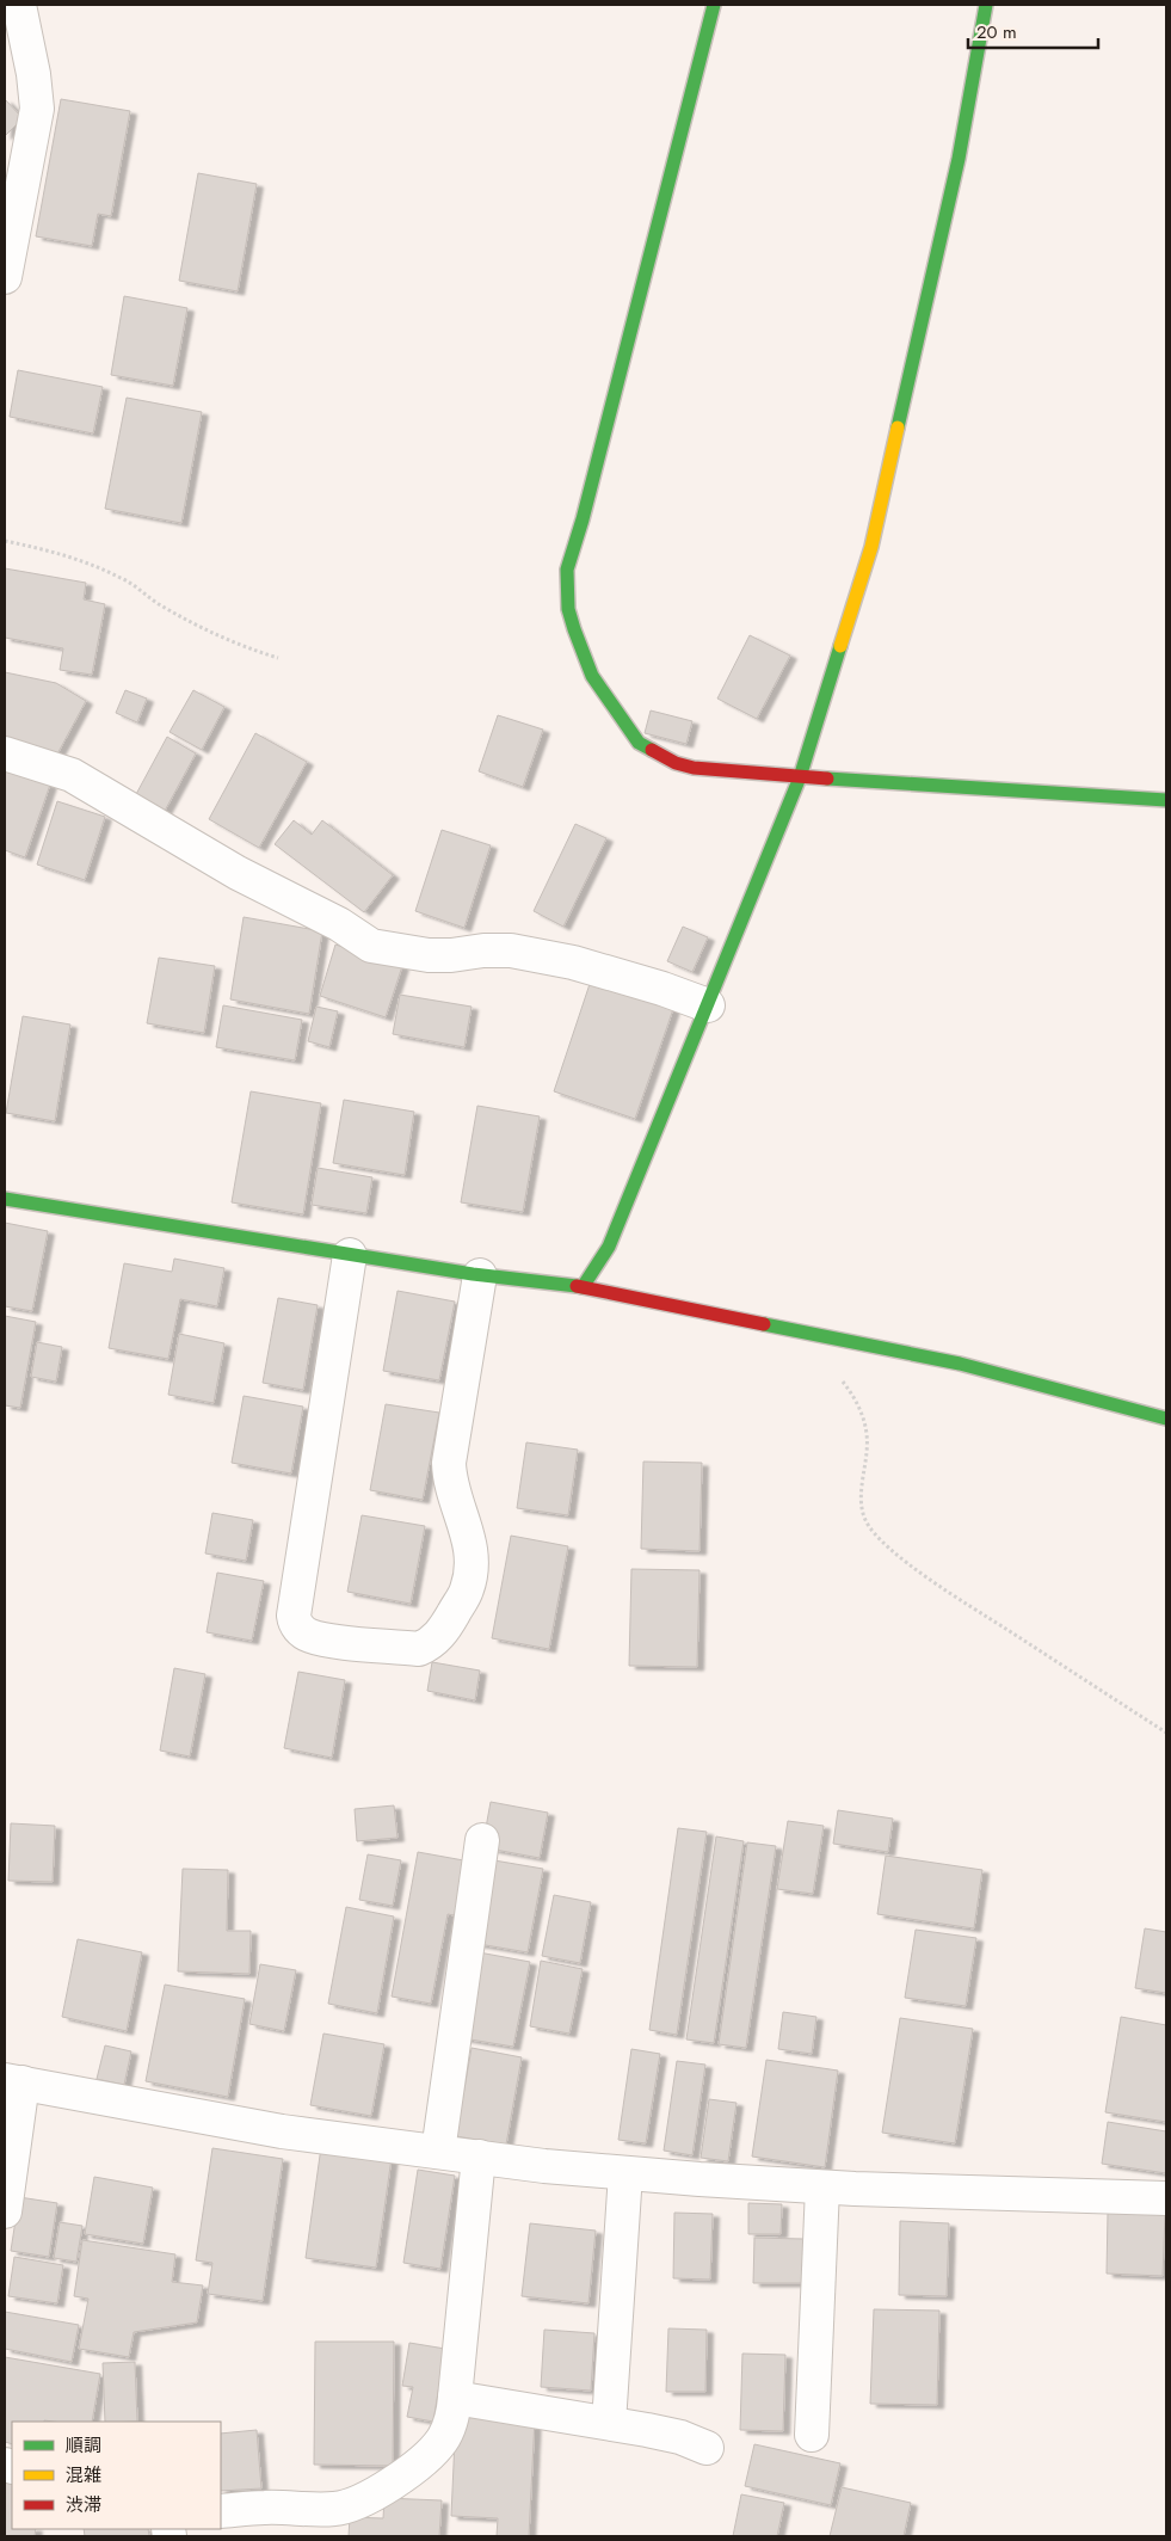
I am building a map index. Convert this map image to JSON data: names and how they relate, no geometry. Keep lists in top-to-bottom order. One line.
{"legend":["順調","混雑","渋滞"],"scale_bar":"20 m"}
